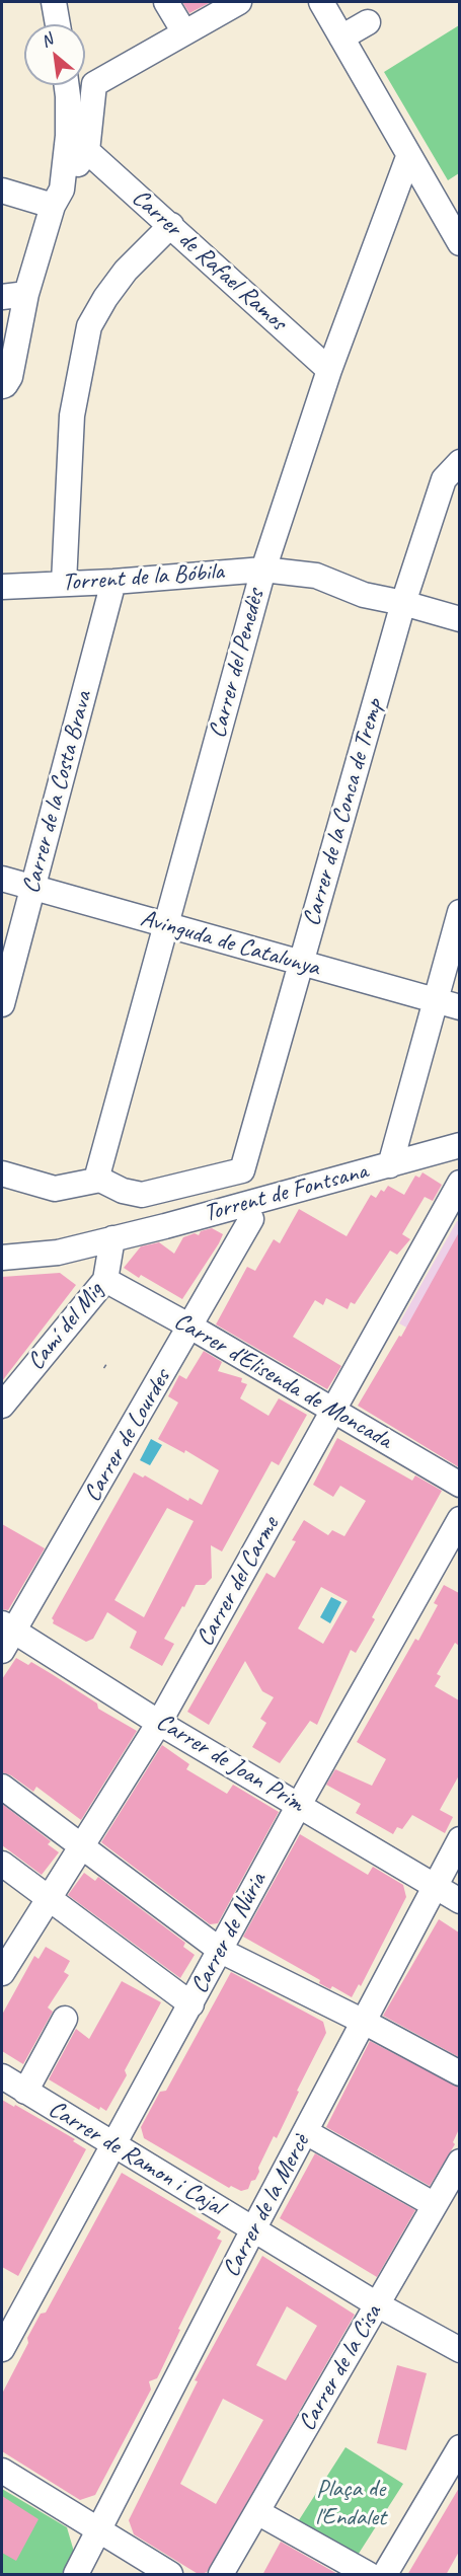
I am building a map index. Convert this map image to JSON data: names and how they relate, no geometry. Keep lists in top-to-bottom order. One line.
{"streets":{"street":["Carrer de Rafael Ramos","Torrent de la Bóbila","Carrer del Penedès","Carrer de la Costa Brava","Carrer de la Conca de Tremp","Avinguda de Catalunya","Torrent de Fontsana","Camí del Mig","Carrer d'Elisenda de Moncada","Carrer de Lourdes","Carrer del Carme","Carrer de Joan Prim","Carrer de Núria","Carrer de Ramon i Cajal","Carrer de la Mercè","Carrer de la Cisa"]},"crossings":[["Carrer de Rafael Ramos","Carrer del Penedès"],["Torrent de la Bóbila","Carrer del Penedès"],["Torrent de la Bóbila","Carrer de la Costa Brava"],["Torrent de la Bóbila","Carrer de la Conca de Tremp"],["Carrer del Penedès","Carrer de la Conca de Tremp"],["Carrer del Penedès","Avinguda de Catalunya"],["Carrer de la Costa Brava","Avinguda de Catalunya"],["Carrer de la Conca de Tremp","Avinguda de Catalunya"],["Torrent de Fontsana","Camí del Mig"],["Camí del Mig","Carrer d'Elisenda de Moncada"],["Carrer d'Elisenda de Moncada","Carrer de Lourdes"],["Carrer d'Elisenda de Moncada","Carrer del Carme"],["Carrer de Lourdes","Carrer de Joan Prim"],["Carrer del Carme","Carrer de Joan Prim"],["Carrer de Joan Prim","Carrer de Núria"],["Carrer de Joan Prim","Carrer de la Mercè"],["Carrer de Núria","Carrer de Ramon i Cajal"],["Carrer de Ramon i Cajal","Carrer de la Mercè"],["Carrer de Ramon i Cajal","Carrer de la Cisa"]],"parks":["Plaça de l'Endalet"],"north":"top left"}
